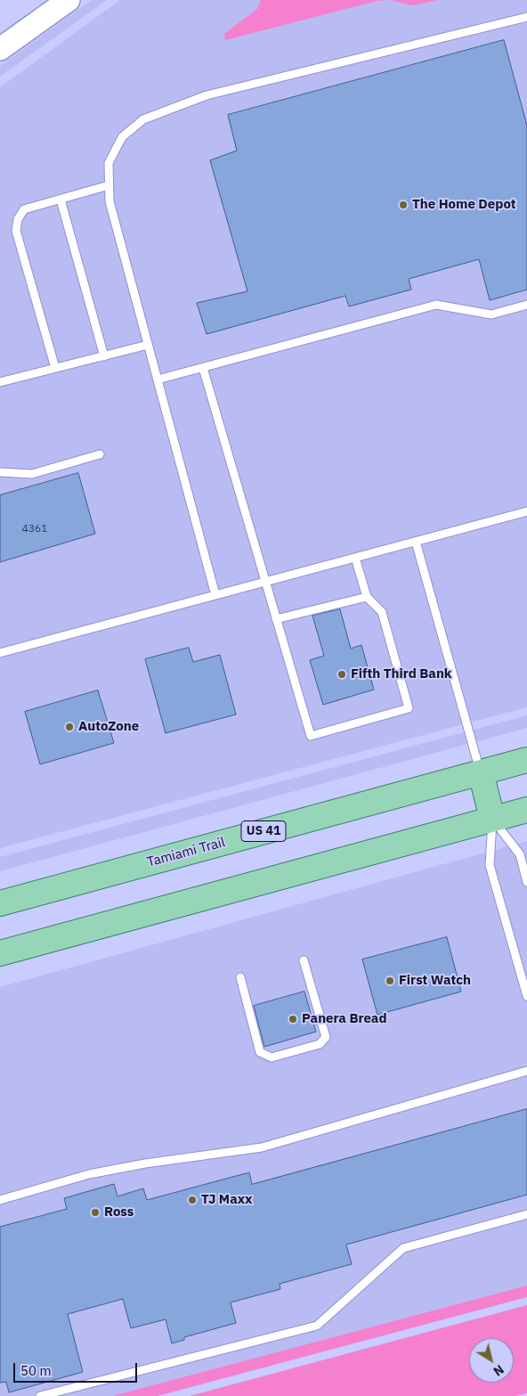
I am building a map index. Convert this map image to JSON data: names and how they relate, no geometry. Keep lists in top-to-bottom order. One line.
{"streets":{"main road":["US 41","Tamiami Trail"]},"places":["The Home Depot","Fifth Third Bank","AutoZone","First Watch","Panera Bread","TJ Maxx","Ross"],"house_numbers":["4361"],"scale_bar":"50 m","north":"bottom right"}
